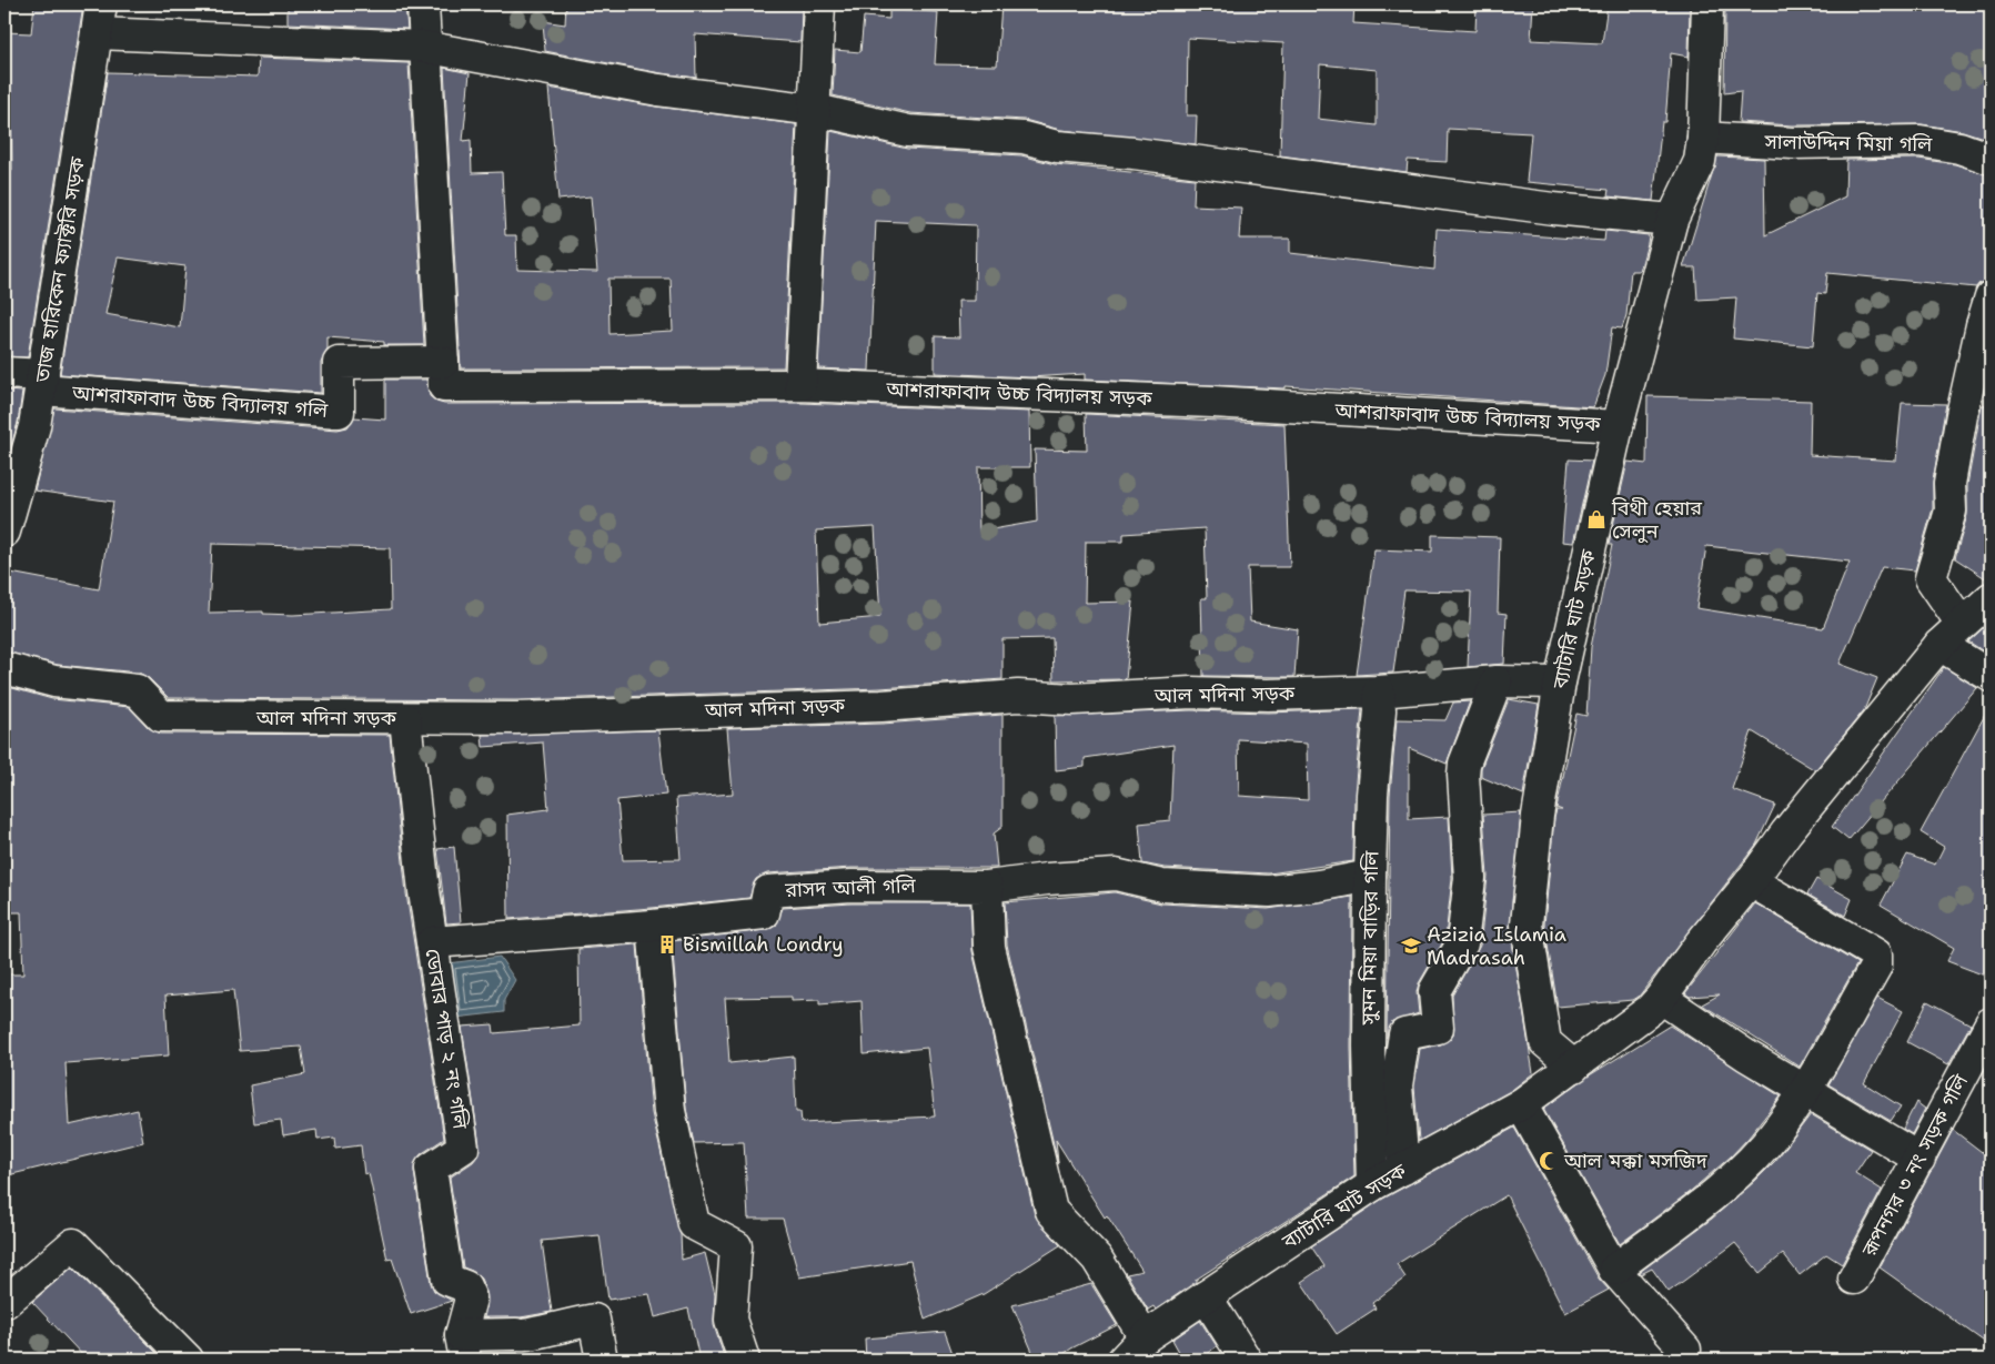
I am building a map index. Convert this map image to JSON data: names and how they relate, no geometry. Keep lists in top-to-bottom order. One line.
{"streets":{"street":["সালাউদ্দিন মিয়া গলি","তাজ হারিকেন ফ্যাক্টরি সড়ক","আশরাফাবাদ উচ্চ বিদ্যালয় সড়ক","আশরাফাবাদ উচ্চ বিদ্যালয় গলি","ব্যাটারি ঘাট সড়ক","আল মদিনা সড়ক","রাসদ আলী গলি","সুমন মিয়া বাড়ির গলি","ডোবার পাড় ২ নং গলি","রূপনগর ৩ নং সড়ক গলি"]},"crossings":[["সালাউদ্দিন মিয়া গলি","ব্যাটারি ঘাট সড়ক"],["তাজ হারিকেন ফ্যাক্টরি সড়ক","আশরাফাবাদ উচ্চ বিদ্যালয় গলি"],["আশরাফাবাদ উচ্চ বিদ্যালয় সড়ক","আশরাফাবাদ উচ্চ বিদ্যালয় গলি"],["আশরাফাবাদ উচ্চ বিদ্যালয় সড়ক","ব্যাটারি ঘাট সড়ক"],["ব্যাটারি ঘাট সড়ক","আল মদিনা সড়ক"],["ব্যাটারি ঘাট সড়ক","সুমন মিয়া বাড়ির গলি"],["আল মদিনা সড়ক","সুমন মিয়া বাড়ির গলি"],["আল মদিনা সড়ক","ডোবার পাড় ২ নং গলি"],["রাসদ আলী গলি","সুমন মিয়া বাড়ির গলি"],["রাসদ আলী গলি","ডোবার পাড় ২ নং গলি"]],"places":{"shop":["বিথী হেয়ার সেলুন"],"building":["Bismillah Londry"],"school or university":["Azizia Islamia Madrasah"],"mosque":["আল মক্কা মসজিদ"]}}
